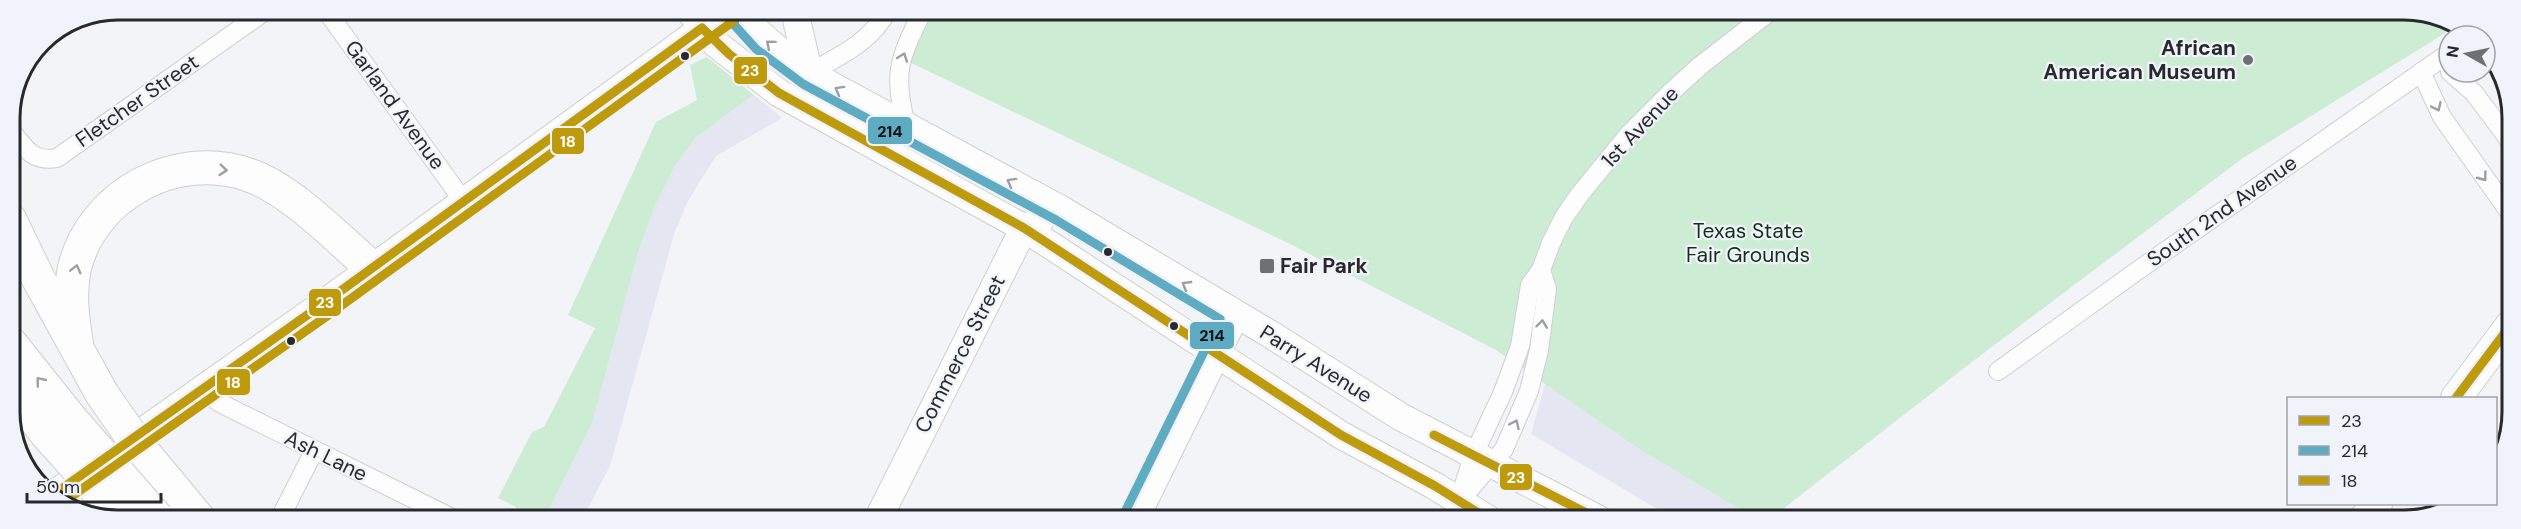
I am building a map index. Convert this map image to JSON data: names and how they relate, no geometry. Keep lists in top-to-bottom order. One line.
{"streets":{"main road":["Commerce Street","Parry Avenue"],"street":["Fletcher Street","Garland Avenue","1st Avenue","South 2nd Avenue","Ash Lane"]},"crossings":[["1st Avenue","Parry Avenue"]],"parks":["Texas State Fair Grounds"],"places":{"other":["African American Museum"],"transit":["Fair Park"]},"lines":["transit line 214","transit line 18","transit line 23"],"legend":["23","214","18"],"scale_bar":"50 m","north":"left"}
